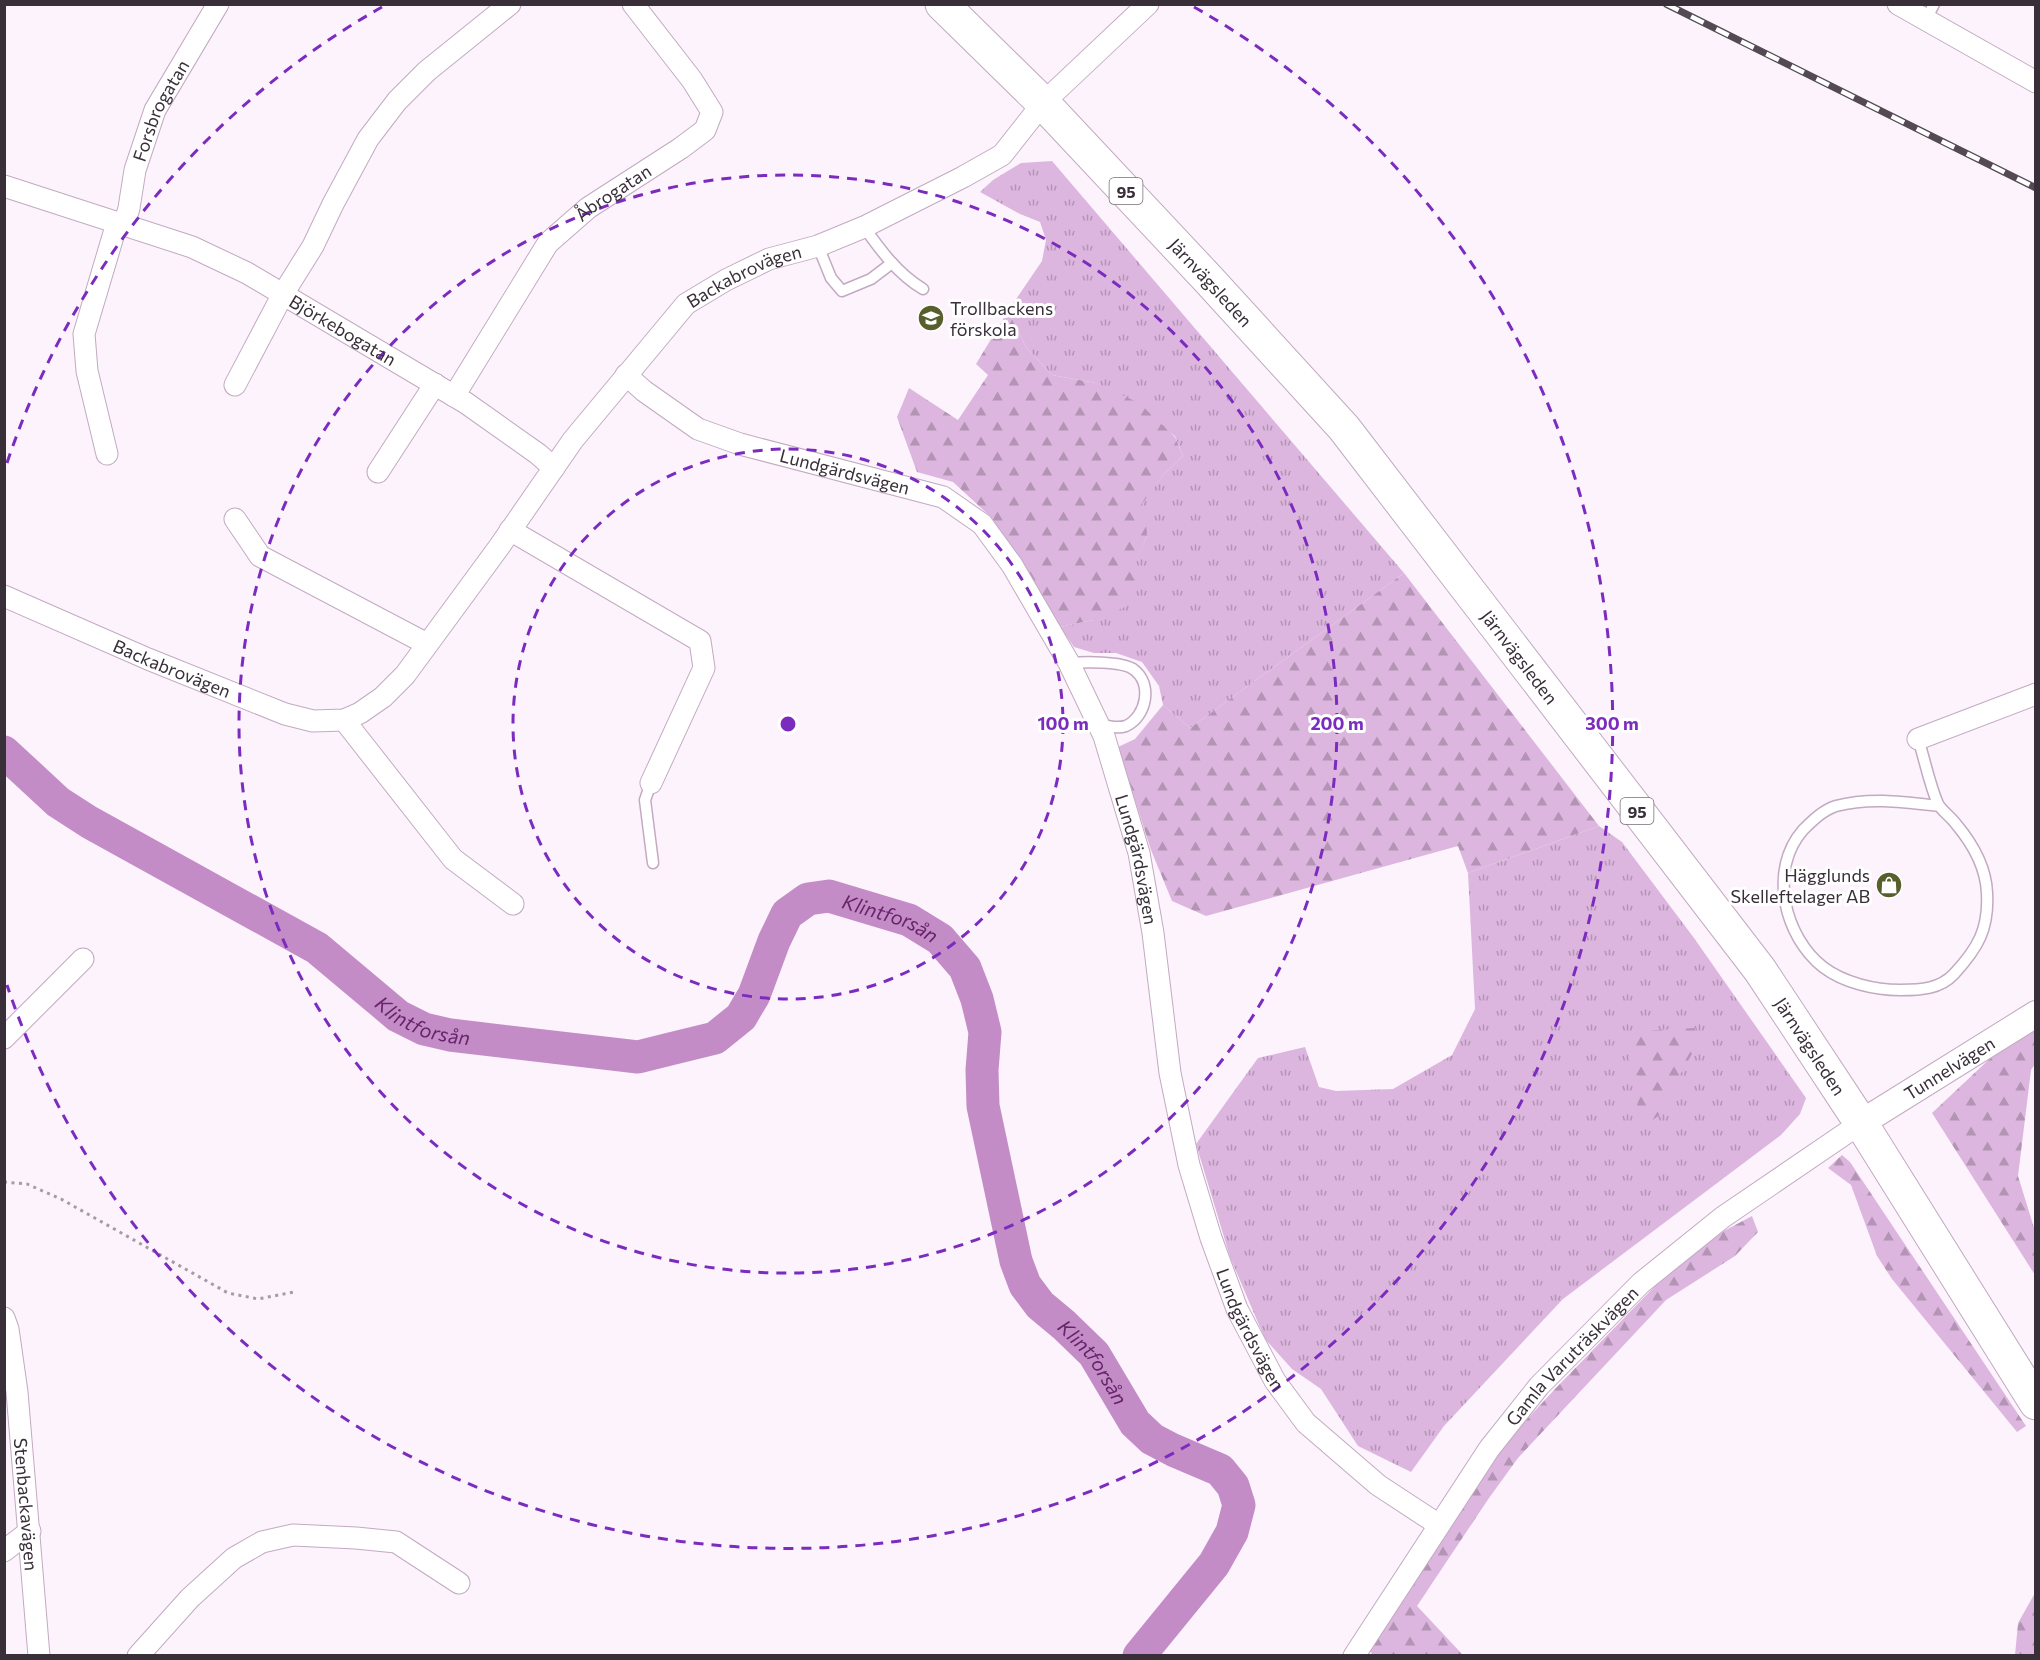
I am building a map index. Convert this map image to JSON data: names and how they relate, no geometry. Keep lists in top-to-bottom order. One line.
{"streets":{"main road":["95","Järnvägsleden"],"street":["Forsbrogatan","Åbrogatan","Backabrovägen","Björkebogatan","Lundgärdsvägen","Tunnelvägen","Gamla Varuträskvägen","Stenbackavägen"]},"crossings":[["Forsbrogatan","Björkebogatan"],["Åbrogatan","Björkebogatan"],["Backabrovägen","Järnvägsleden"],["Backabrovägen","Björkebogatan"],["Backabrovägen","Lundgärdsvägen"],["Järnvägsleden","Tunnelvägen"],["Järnvägsleden","Gamla Varuträskvägen"],["Lundgärdsvägen","Gamla Varuträskvägen"],["Tunnelvägen","Gamla Varuträskvägen"]],"water":["Klintforsån"],"places":{"school or university":["Trollbackens förskola"],"shop":["Hägglunds Skelleftelager AB"]},"rings":["100 m","200 m","300 m"]}
